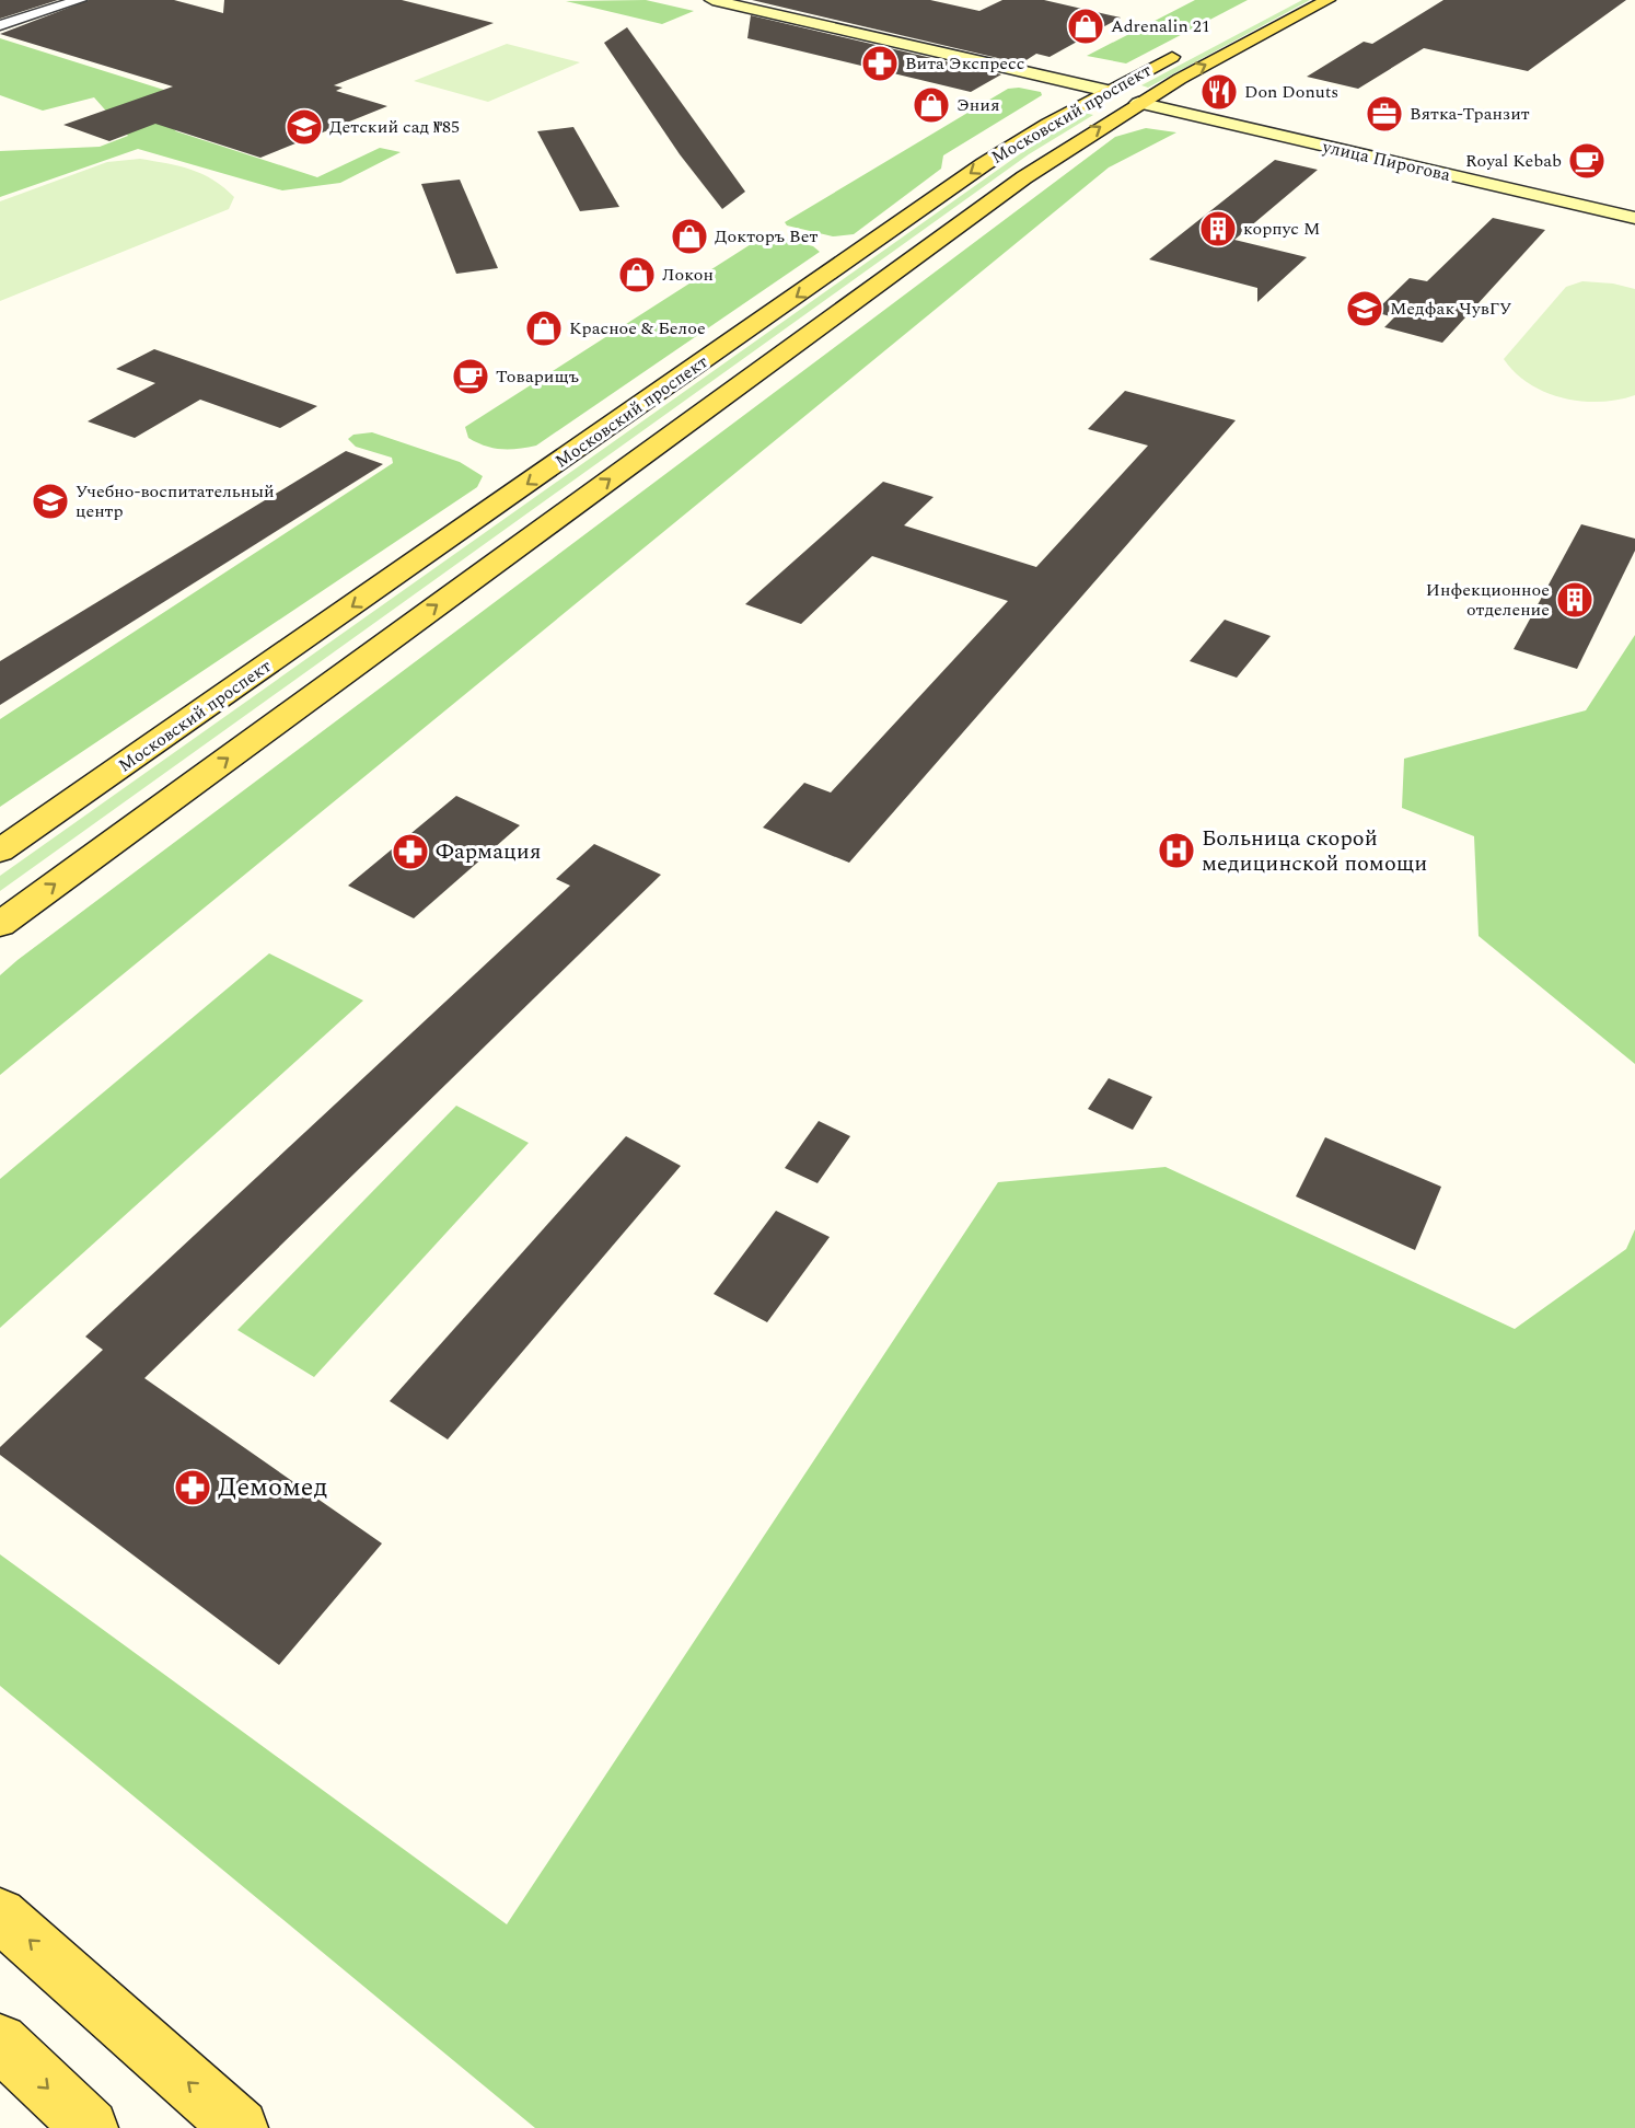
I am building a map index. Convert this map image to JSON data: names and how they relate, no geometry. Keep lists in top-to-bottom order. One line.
{"streets":{"main road":["Московский проспект","улица Пирогова"]},"crossings":[["Московский проспект","улица Пирогова"]],"places":{"shop":["Adrenalin 21","Эния","Докторъ Вет","Локон","Красное & Белое"],"pharmacy":["Вита Экспресс","Фармация","Демомед"],"restaurant":["Don Donuts"],"office":["Вятка-Транзит"],"school or university":["Детский сад №85","Медфак ЧувГУ","Учебно-воспитательный центр"],"cafe":["Royal Kebab","Товарищъ"],"building":["корпус М","Инфекционное отделение"],"hospital":["Больница скорой медицинской помощи"]}}
